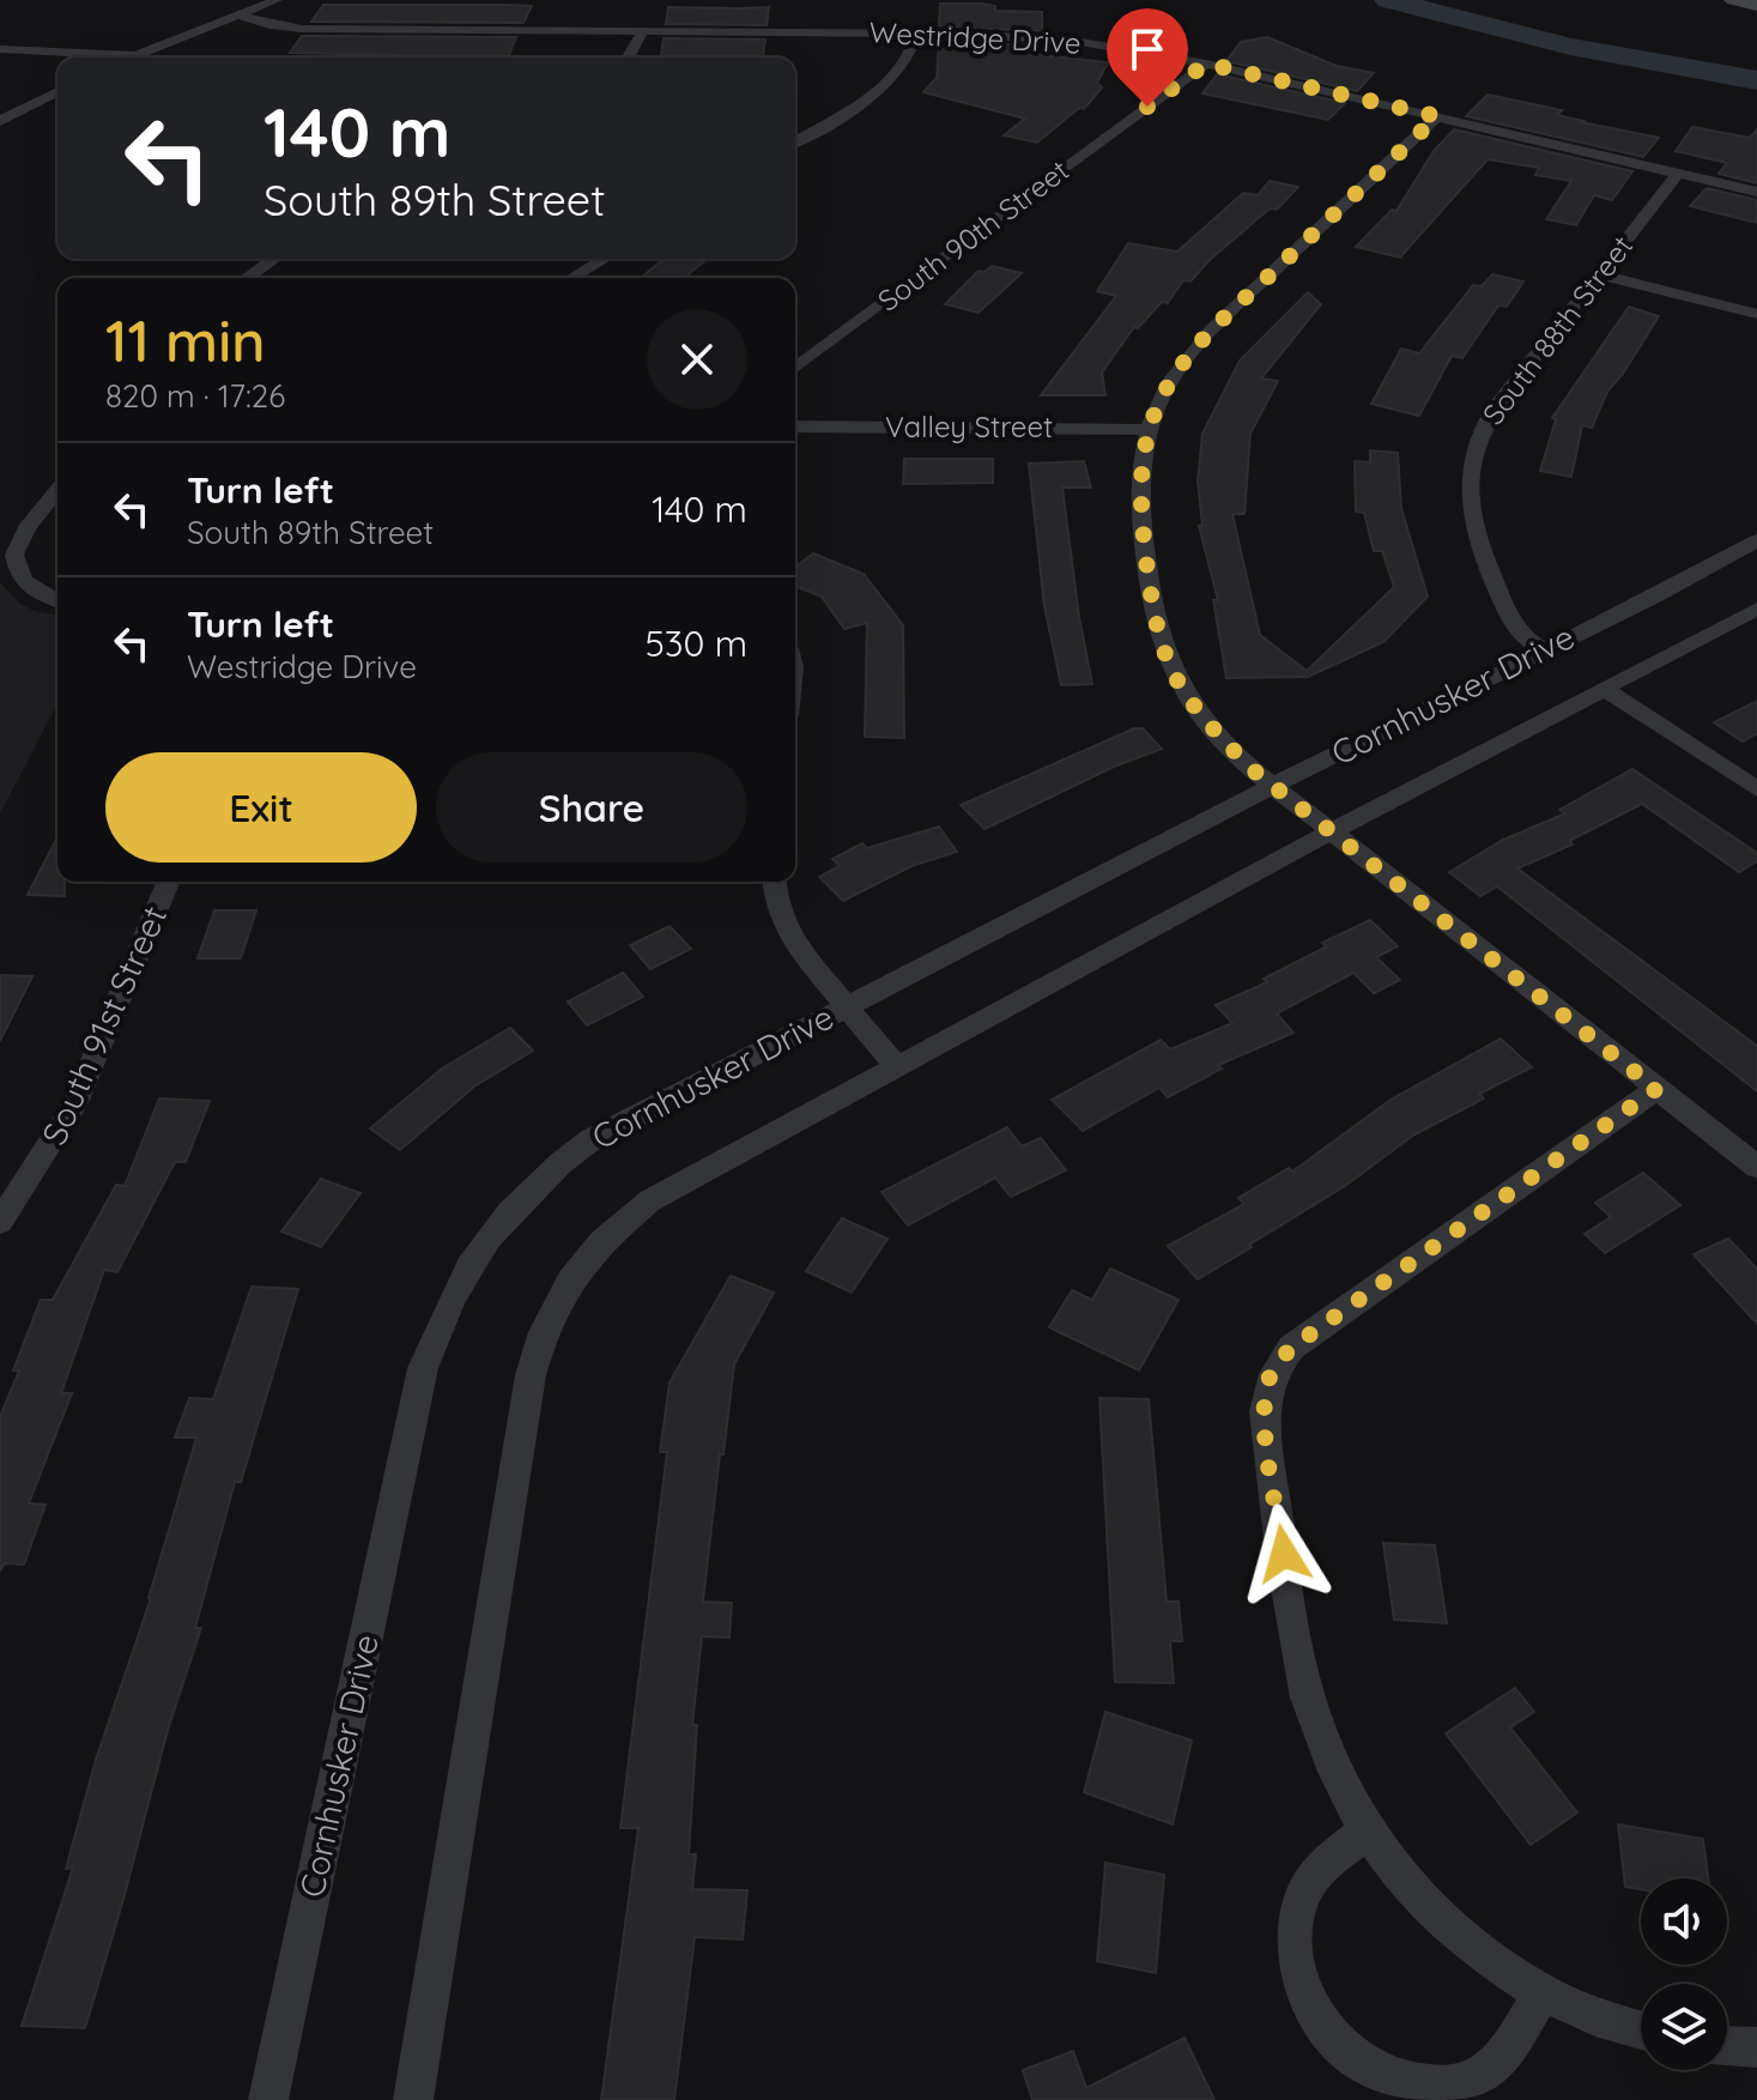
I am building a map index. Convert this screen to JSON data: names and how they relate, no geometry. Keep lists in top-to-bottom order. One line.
{"streets":{"street":["Westridge Drive","South 90th Street","South 88th Street","Valley Street","Cornhusker Drive","South 91st Street"]},"crossings":[["Westridge Drive","South 90th Street"],["Westridge Drive","South 88th Street"],["South 88th Street","Cornhusker Drive"]],"page":{"turn":["140 m","South 89th Street"],"heading":["11 min","820 m · 17:26"],"list":[{"name":"Turn left","note":"South 89th Street","value":"140 m"},{"name":"Turn left","note":"Westridge Drive","value":"530 m"}],"buttons":["Exit","Share"]}}
